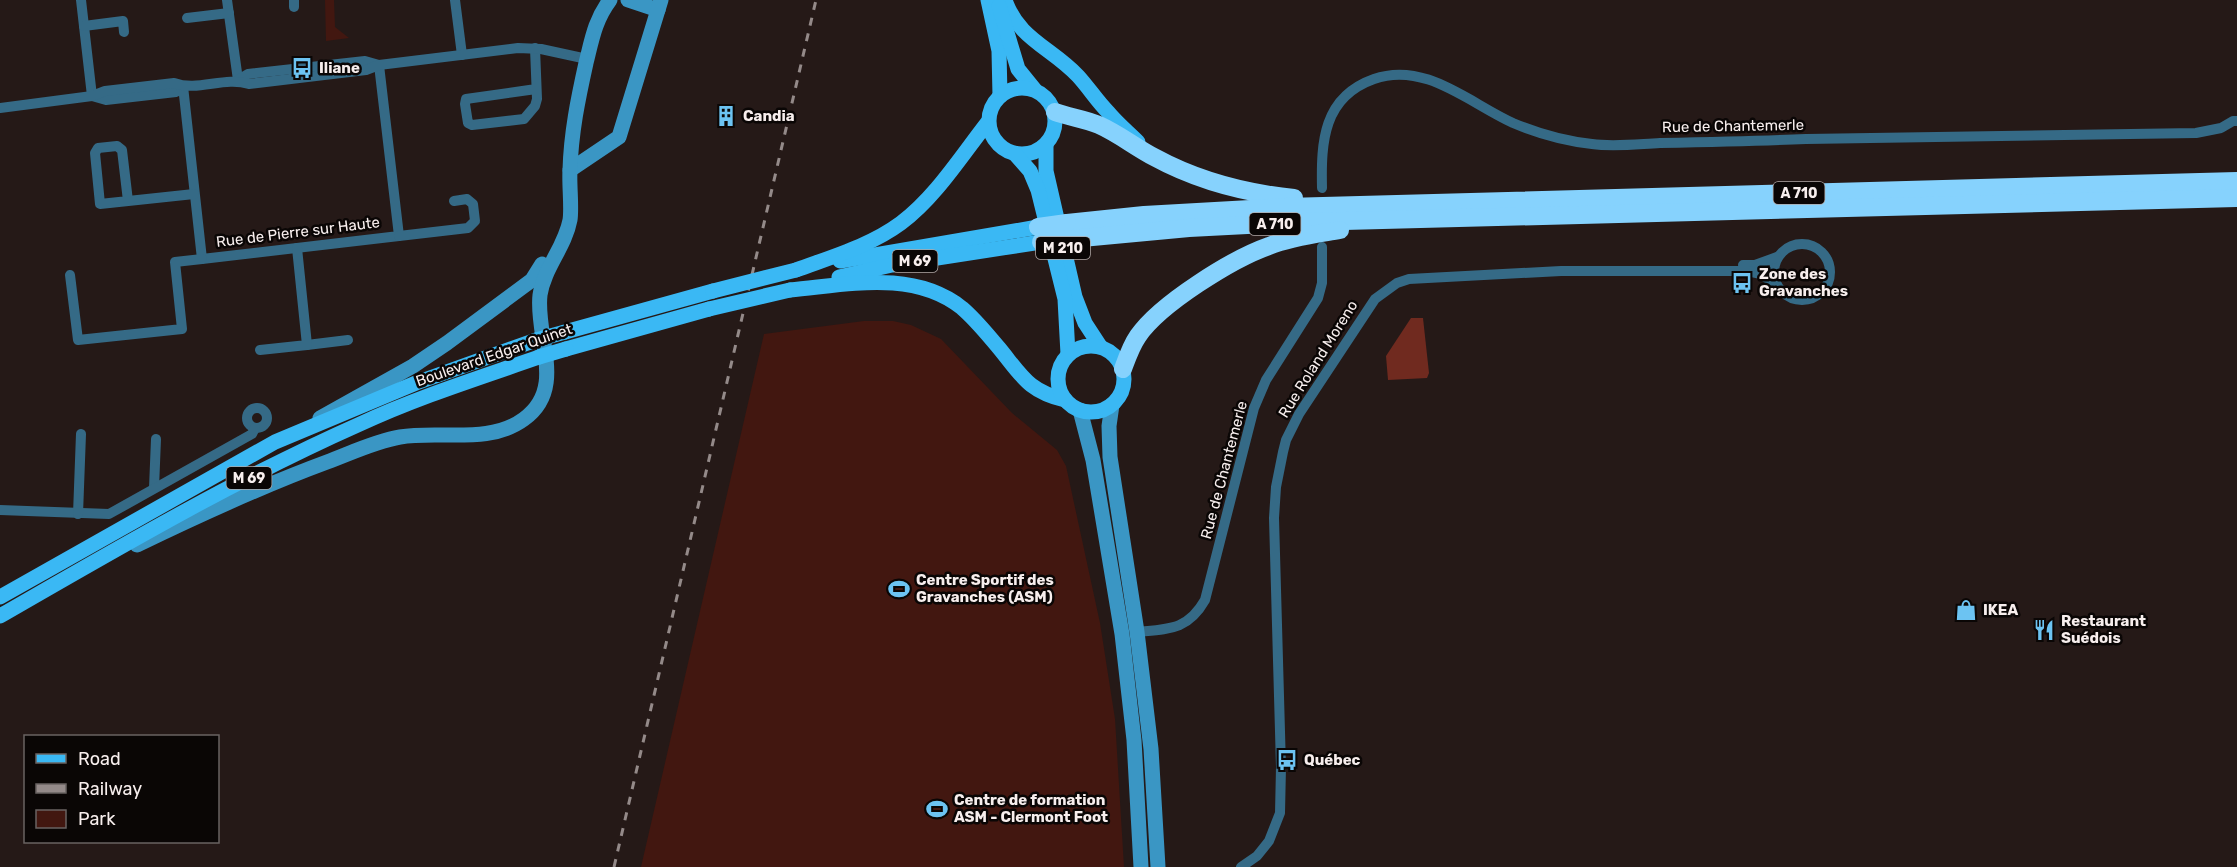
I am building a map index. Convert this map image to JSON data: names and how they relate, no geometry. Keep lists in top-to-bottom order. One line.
{"streets":{"highway":["A 710"],"main road":["M 210","M 69","Boulevard Edgar Quinet"],"street":["Rue de Chantemerle","Rue de Pierre sur Haute","Rue Roland Moreno"]},"crossings":[["A 710","M 69"],["A 710","Boulevard Edgar Quinet"],["M 69","Boulevard Edgar Quinet"]],"places":{"bus stop":["Iliane","Zone des Gravanches","Québec"],"building":["Candia"],"sports":["Centre Sportif des Gravanches (ASM)","Centre de formation ASM - Clermont Foot"],"shop":["IKEA"],"restaurant":["Restaurant Suédois"]},"legend":["Road","Railway","Park"]}
